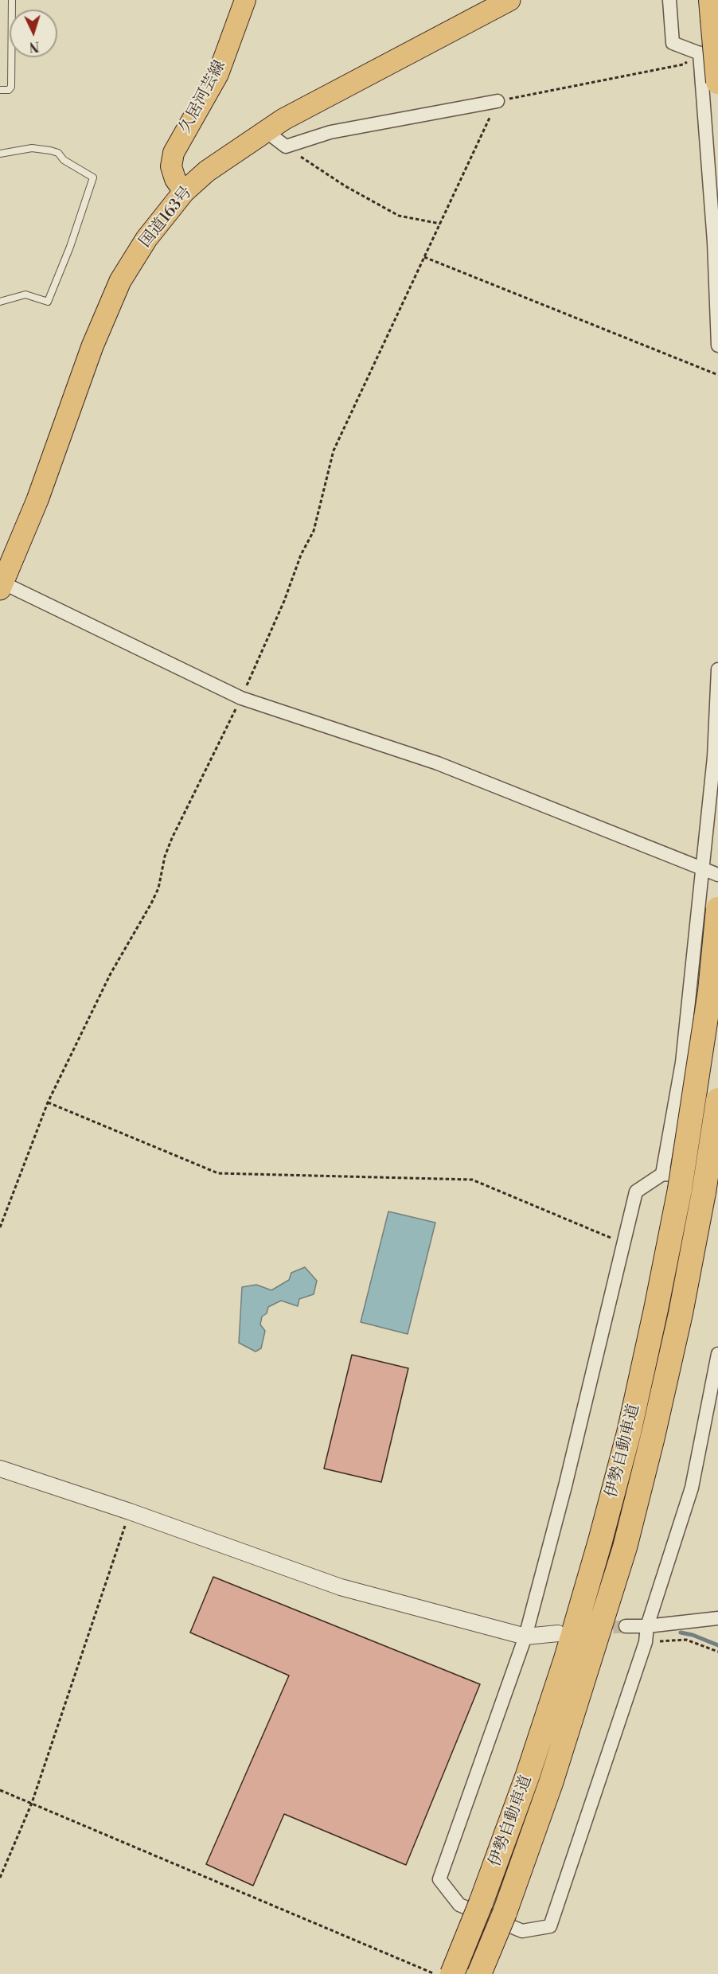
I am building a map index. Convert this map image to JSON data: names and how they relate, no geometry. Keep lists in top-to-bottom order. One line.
{"streets":{"highway":["国道163号","伊勢自動車道"],"main road":["久居河芸線"]},"crossings":[["久居河芸線","国道163号"]],"north":"bottom"}
